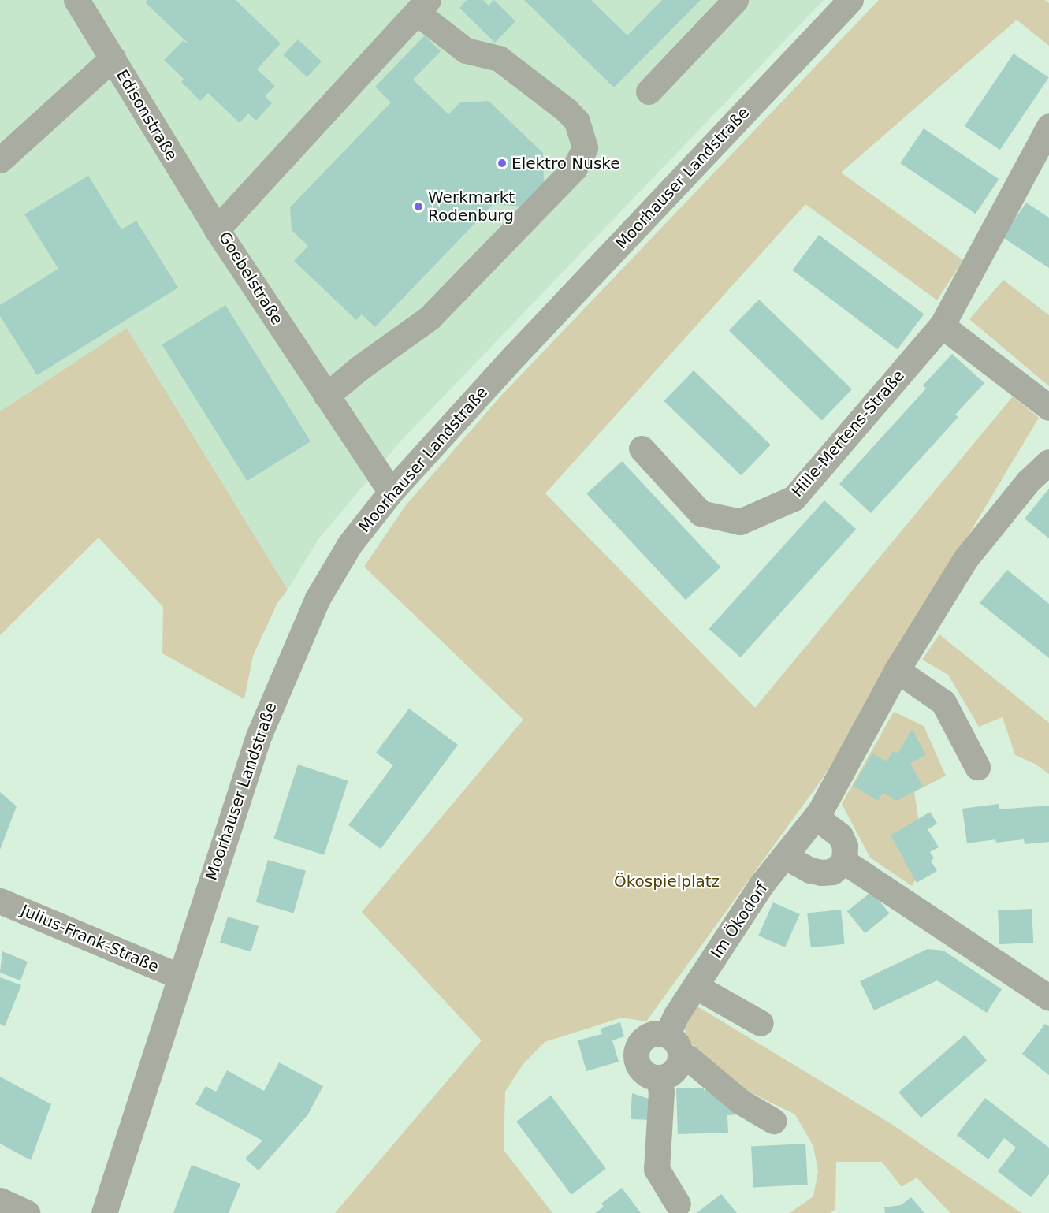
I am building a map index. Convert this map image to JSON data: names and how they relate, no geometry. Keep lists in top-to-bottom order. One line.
{"streets":{"street":["Edisonstraße","Moorhauser Landstraße","Goebelstraße","Hille-Mertens-Straße","Im Ökodorf","Julius-Frank-Straße"]},"crossings":[["Edisonstraße","Goebelstraße"],["Moorhauser Landstraße","Goebelstraße"],["Moorhauser Landstraße","Julius-Frank-Straße"]],"parks":["Ökospielplatz"],"places":["Elektro Nuske","Werkmarkt Rodenburg"]}
